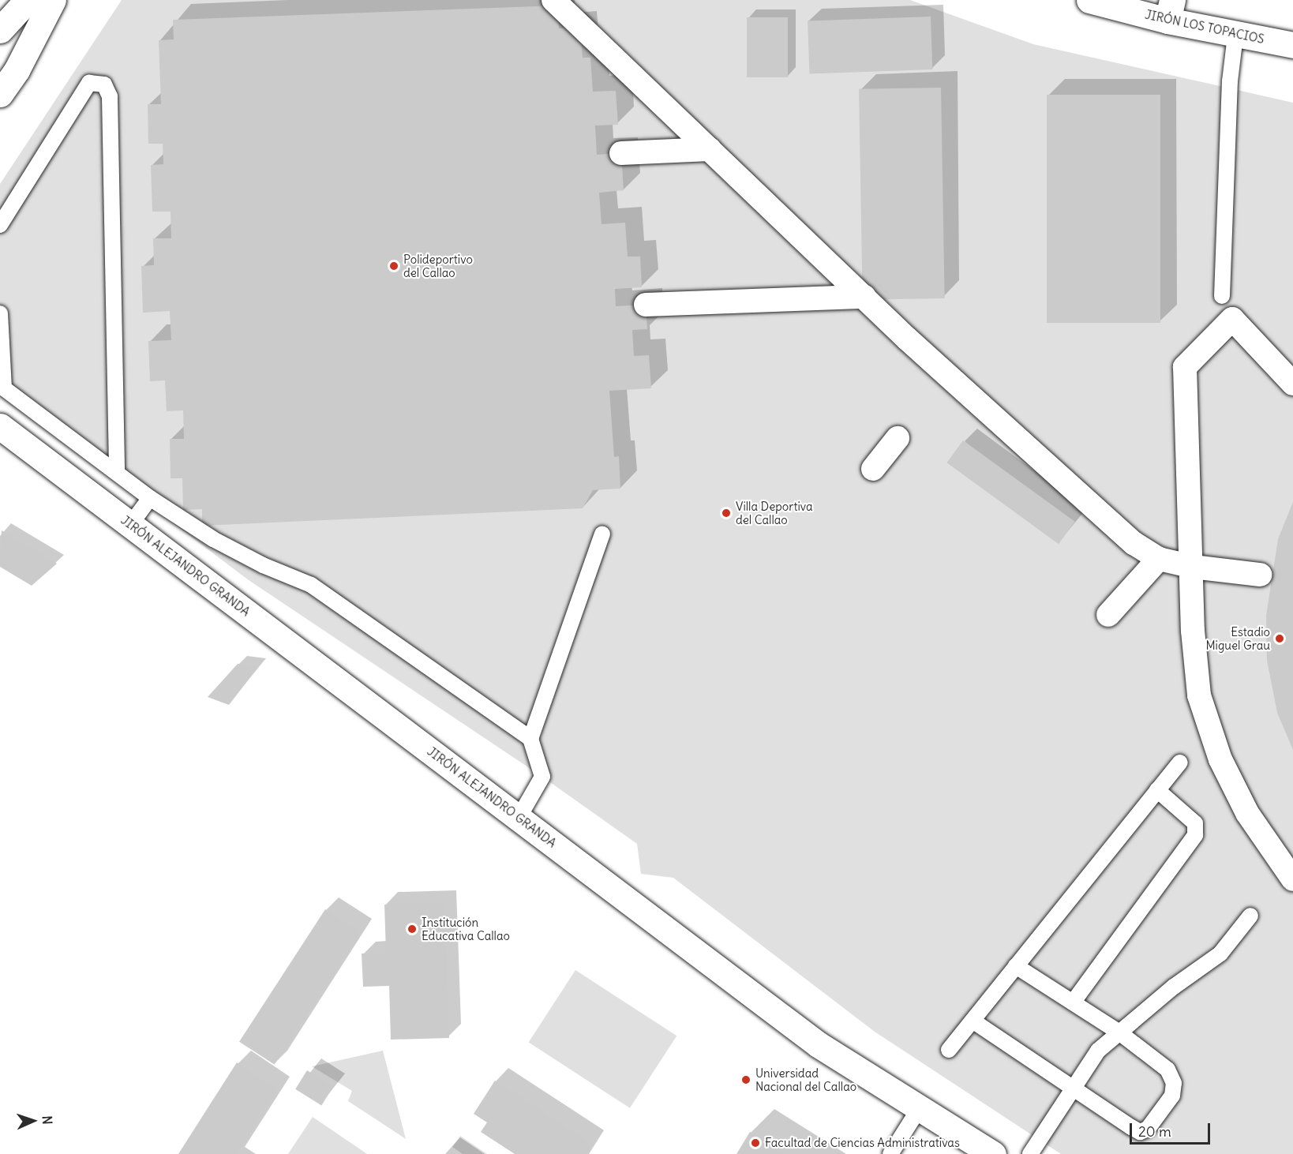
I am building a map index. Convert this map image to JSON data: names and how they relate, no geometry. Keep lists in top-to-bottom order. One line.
{"streets":{"street":["JIRÓN LOS TOPACIOS","JIRÓN ALEJANDRO GRANDA"]},"places":["Polideportivo del Callao","Villa Deportiva del Callao","Estadio Miguel Grau","Institución Educativa Callao","Universidad Nacional del Callao","Facultad de Ciencias Administrativas"],"scale_bar":"20 m","north":"right"}
